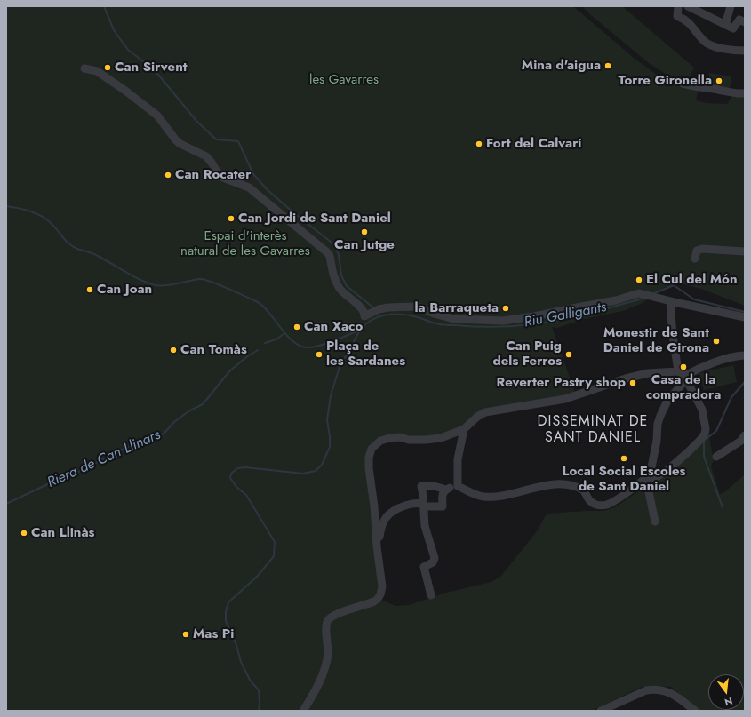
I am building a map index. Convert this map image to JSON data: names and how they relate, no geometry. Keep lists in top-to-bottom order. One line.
{"districts":["DISSEMINAT DE SANT DANIEL"],"water":["Riu Galligants","Riera de Can Llinars"],"parks":["les Gavarres","Espai d'interès natural de les Gavarres"],"places":["Mina d'aigua","Can Sirvent","Torre Gironella","Fort del Calvari","Can Rocater","Can Jordi de Sant Daniel","Can Jutge","El Cul del Món","Can Joan","la Barraqueta","Can Xaco","Monestir de Sant Daniel de Girona","Can Tomàs","Plaça de les Sardanes","Can Puig dels Ferros","Casa de la compradora","Reverter Pastry shop","Local Social Escoles de Sant Daniel","Can Llinàs","Mas Pi"],"north":"bottom"}
